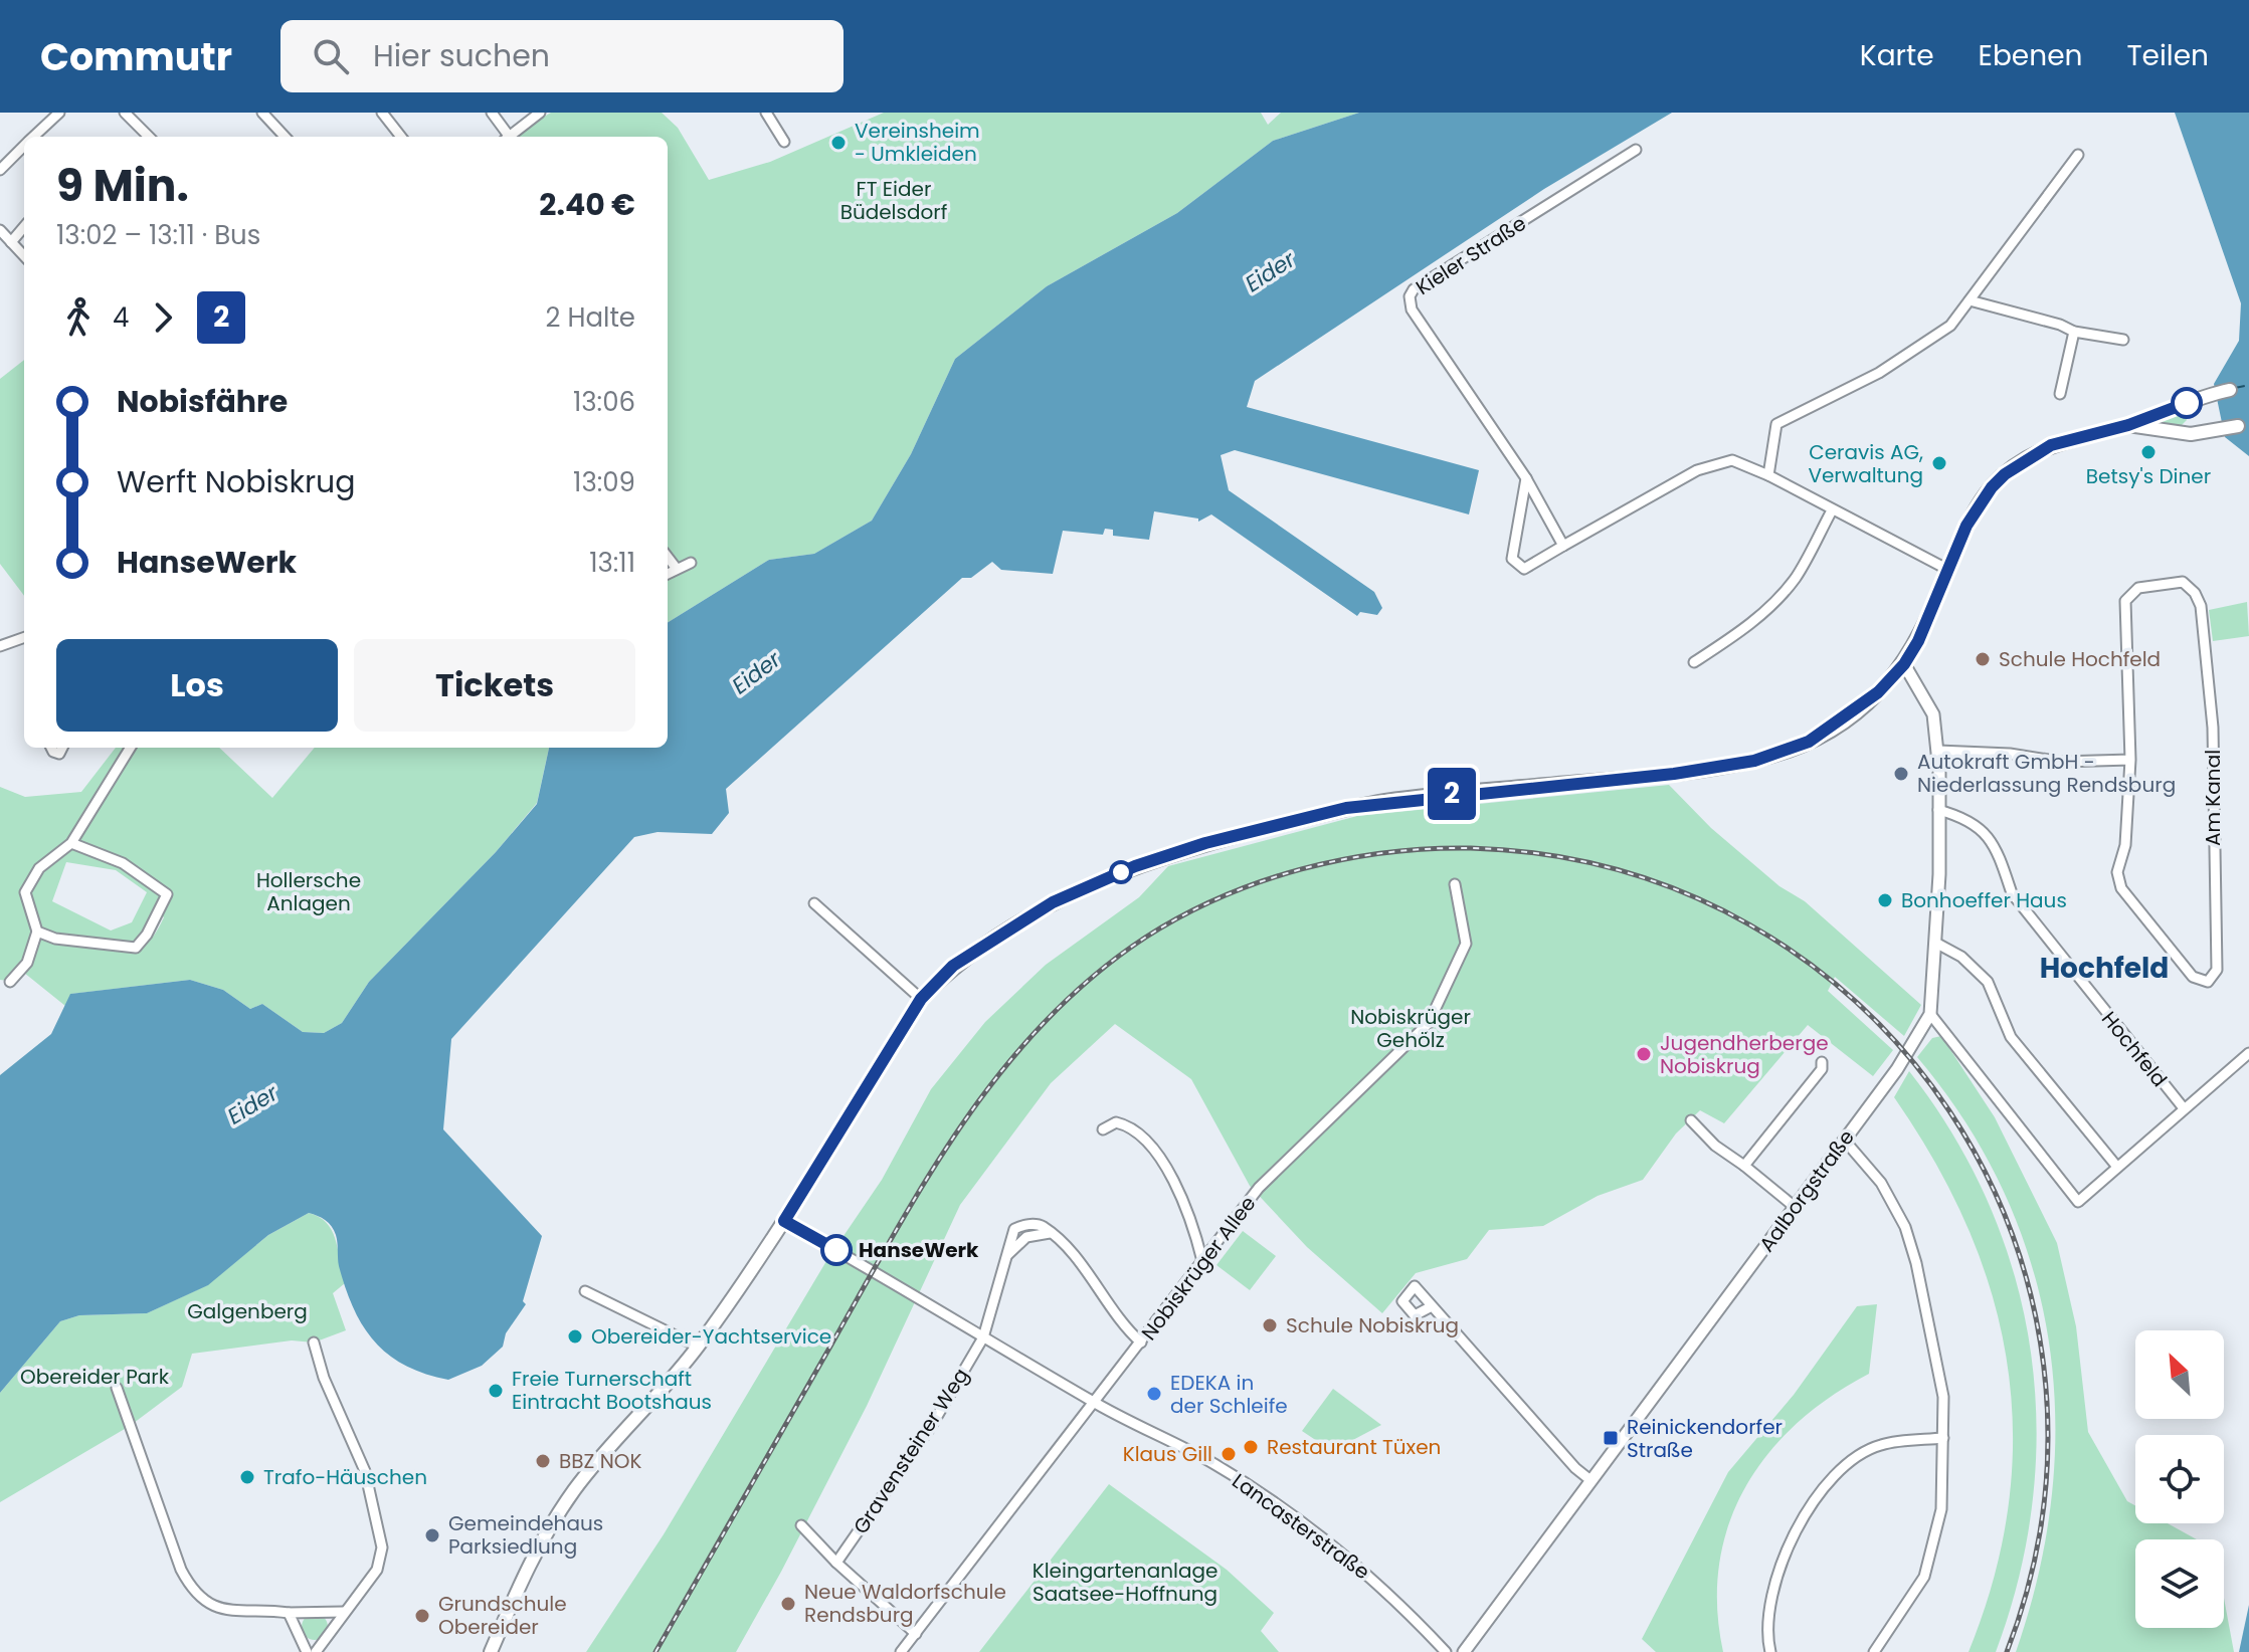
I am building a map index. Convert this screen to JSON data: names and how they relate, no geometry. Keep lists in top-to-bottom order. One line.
{"streets":{"street":["Kieler Straße","Am Kanal","Hochfeld","Aalborgstraße","Nobiskrüger Allee","Gravensteiner Weg","Lancasterstraße"]},"crossings":[["Hochfeld","Aalborgstraße"],["Nobiskrüger Allee","Gravensteiner Weg"],["Nobiskrüger Allee","Lancasterstraße"],["Gravensteiner Weg","Lancasterstraße"]],"districts":["Hochfeld"],"water":["Eider"],"parks":["FT Eider Büdelsdorf","Hollersche Anlagen","Nobiskrüger Gehölz","Galgenberg","Obereider Park","Kleingartenanlage Saatsee-Hoffnung"],"places":{"other":["Vereinsheim - Umkleiden","Betsy's Diner","Ceravis AG, Verwaltung","Schule Hochfeld","Autokraft GmbH - Niederlassung Rendsburg","Bonhoeffer Haus","Jugendherberge Nobiskrug","HanseWerk","Schule Nobiskrug","Obereider-Yachtservice","Freie Turnerschaft Eintracht Bootshaus","EDEKA in der Schleife","Restaurant Tüxen","Klaus Gill","BBZ NOK","Trafo-Häuschen","Gemeindehaus Parksiedlung","Neue Waldorfschule Rendsburg","Grundschule Obereider"],"transit":["Reinickendorfer Straße"]},"lines":["bus line 2"],"north":"top left","page":{"header":"Commutr","search":"Hier suchen","nav":["Karte","Ebenen","Teilen"],"on_map":"2","heading":["9 Min.","13:02 – 13:11 · Bus","2.40 €"],"legs":["4","2","2 Halte"],"list":[{"name":"Nobisfähre","value":"13:06"},{"name":"Werft Nobiskrug","value":"13:09"},{"name":"HanseWerk","value":"13:11"}],"buttons":["Los","Tickets"]}}
